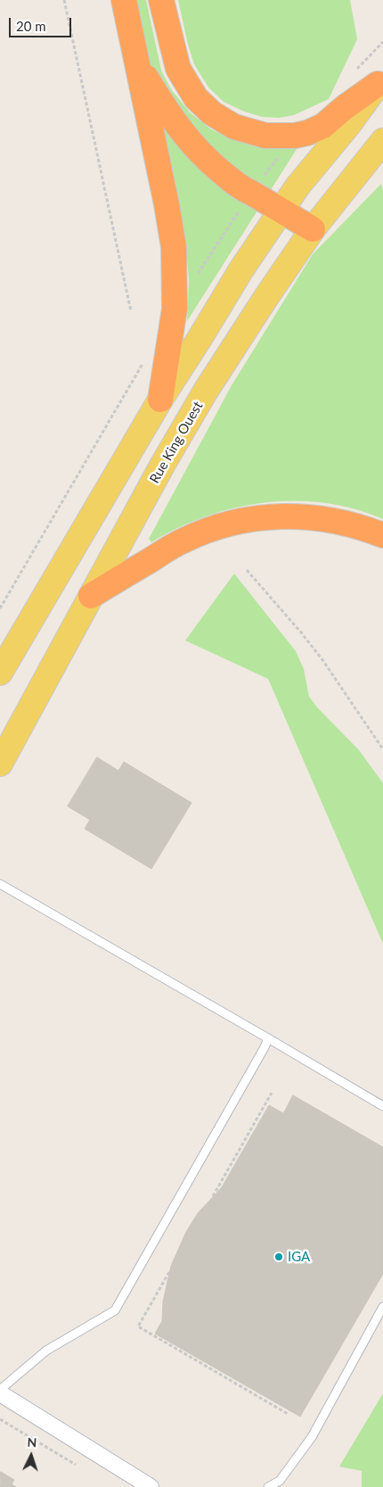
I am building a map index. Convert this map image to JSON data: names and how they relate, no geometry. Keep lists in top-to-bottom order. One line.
{"streets":{"main road":["Rue King Ouest"]},"places":["IGA"],"scale_bar":"20 m","north":"top"}
